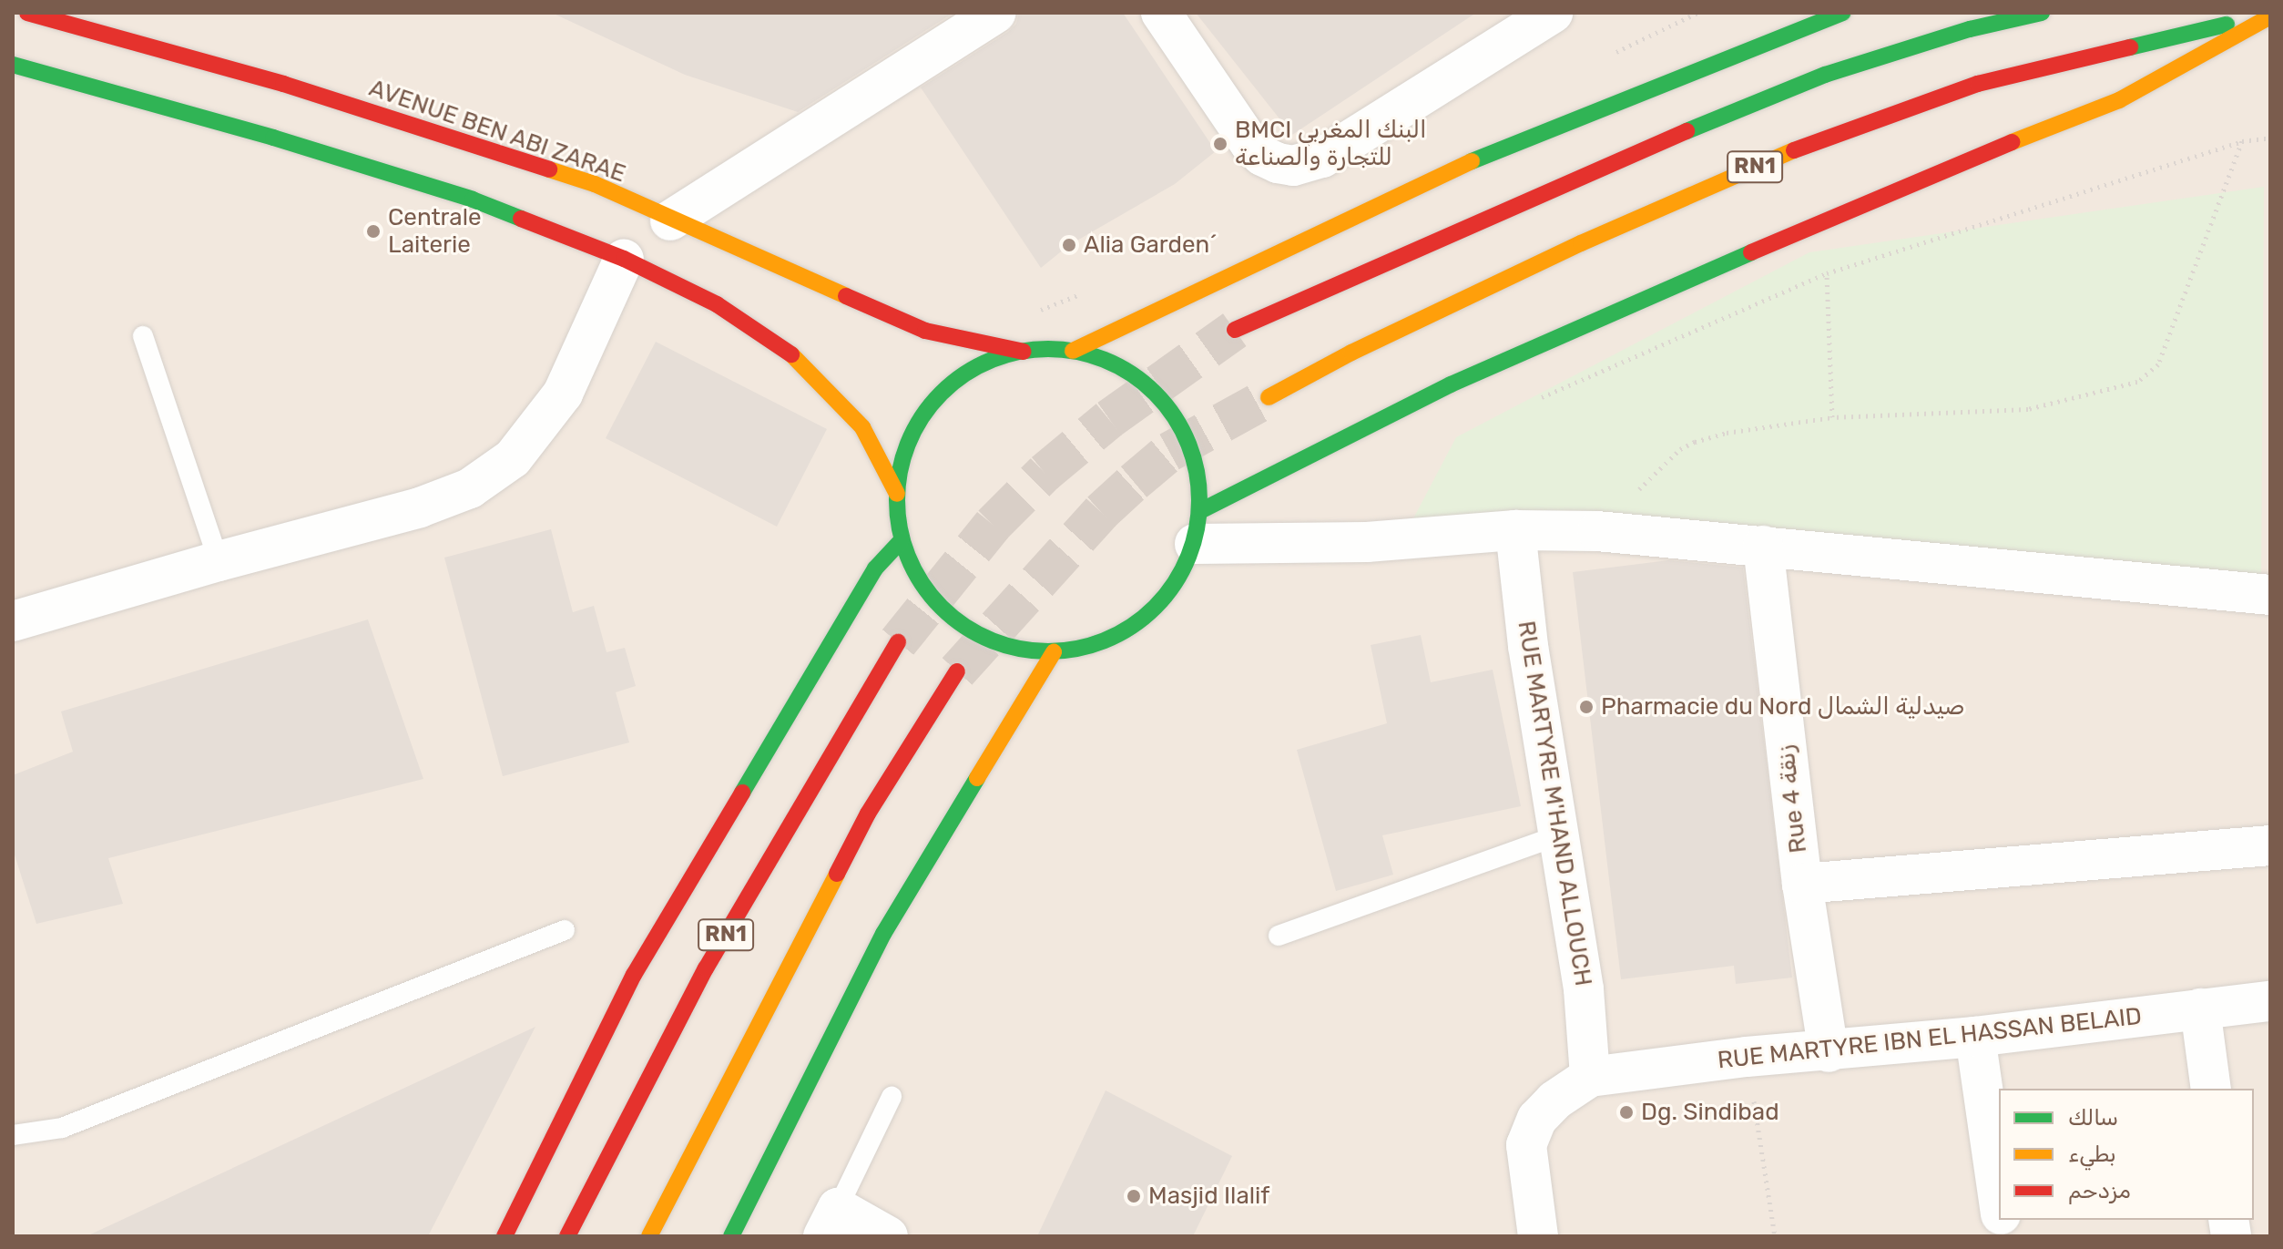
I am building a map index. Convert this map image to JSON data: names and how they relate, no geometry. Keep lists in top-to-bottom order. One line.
{"streets":{"main road":["AVENUE BEN ABI ZARAE","RN1"],"street":["Rue 4 زنقة","RUE MARTYRE M'HAND ALLOUCH","RUE MARTYRE IBN EL HASSAN BELAID"]},"crossings":[["Rue 4 زنقة","RUE MARTYRE IBN EL HASSAN BELAID"],["RUE MARTYRE M'HAND ALLOUCH","RUE MARTYRE IBN EL HASSAN BELAID"]],"places":["BMCI البنك المغربي للتجارة والصناعة","Centrale Laiterie","Alia Garden´","Pharmacie du Nord صيدلية الشمال","Dg. Sindibad","Masjid Ilalif"],"legend":["سالك","بطيء","مزدحم"]}
